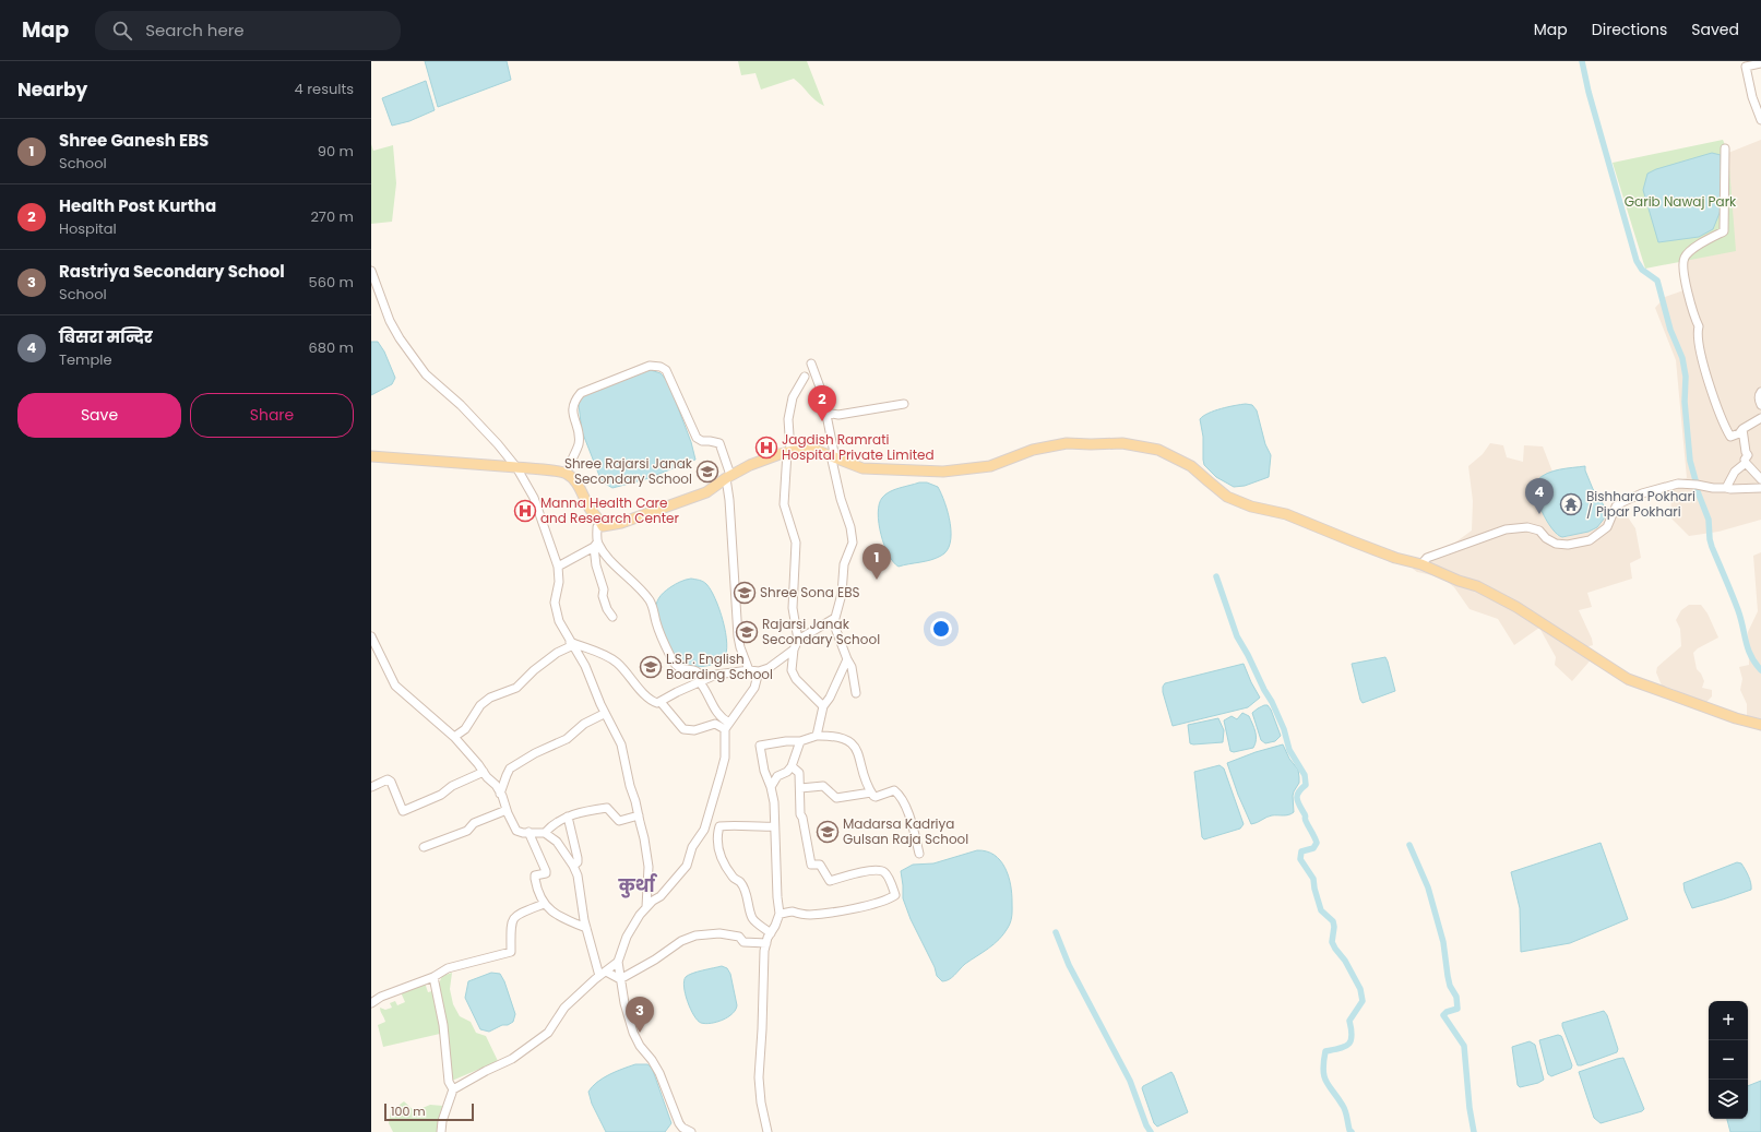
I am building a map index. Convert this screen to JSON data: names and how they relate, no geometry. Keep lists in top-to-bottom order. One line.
{"districts":["कुर्था"],"parks":["Garib Nawaj Park"],"places":{"hospital":["Jagdish Ramrati Hospital Private Limited","Manna Health Care and Research Center"],"school or university":["Shree Rajarsi Janak Secondary School","Shree Sona EBS","Rajarsi Janak Secondary School","L.S.P. English Boarding School","Madarsa Kadriya Gulsan Raja School"],"temple":["Bishhara Pokhari / Pipar Pokhari"]},"scale_bar":"100 m","page":{"header":"Map","search":"Search here","nav":["Map","Directions","Saved"],"heading":["Nearby","4 results"],"list":[{"mark":"1","name":"Shree Ganesh EBS","note":"School","value":"90 m"},{"mark":"2","name":"Health Post Kurtha","note":"Hospital","value":"270 m"},{"mark":"3","name":"Rastriya Secondary School","note":"School","value":"560 m"},{"mark":"4","name":"बिसरा मन्दिर","note":"Temple","value":"680 m"}],"buttons":["Save","Share"],"pins":["2","4","1","3"],"map_buttons":["+","−"],"scale":"100 m"}}
